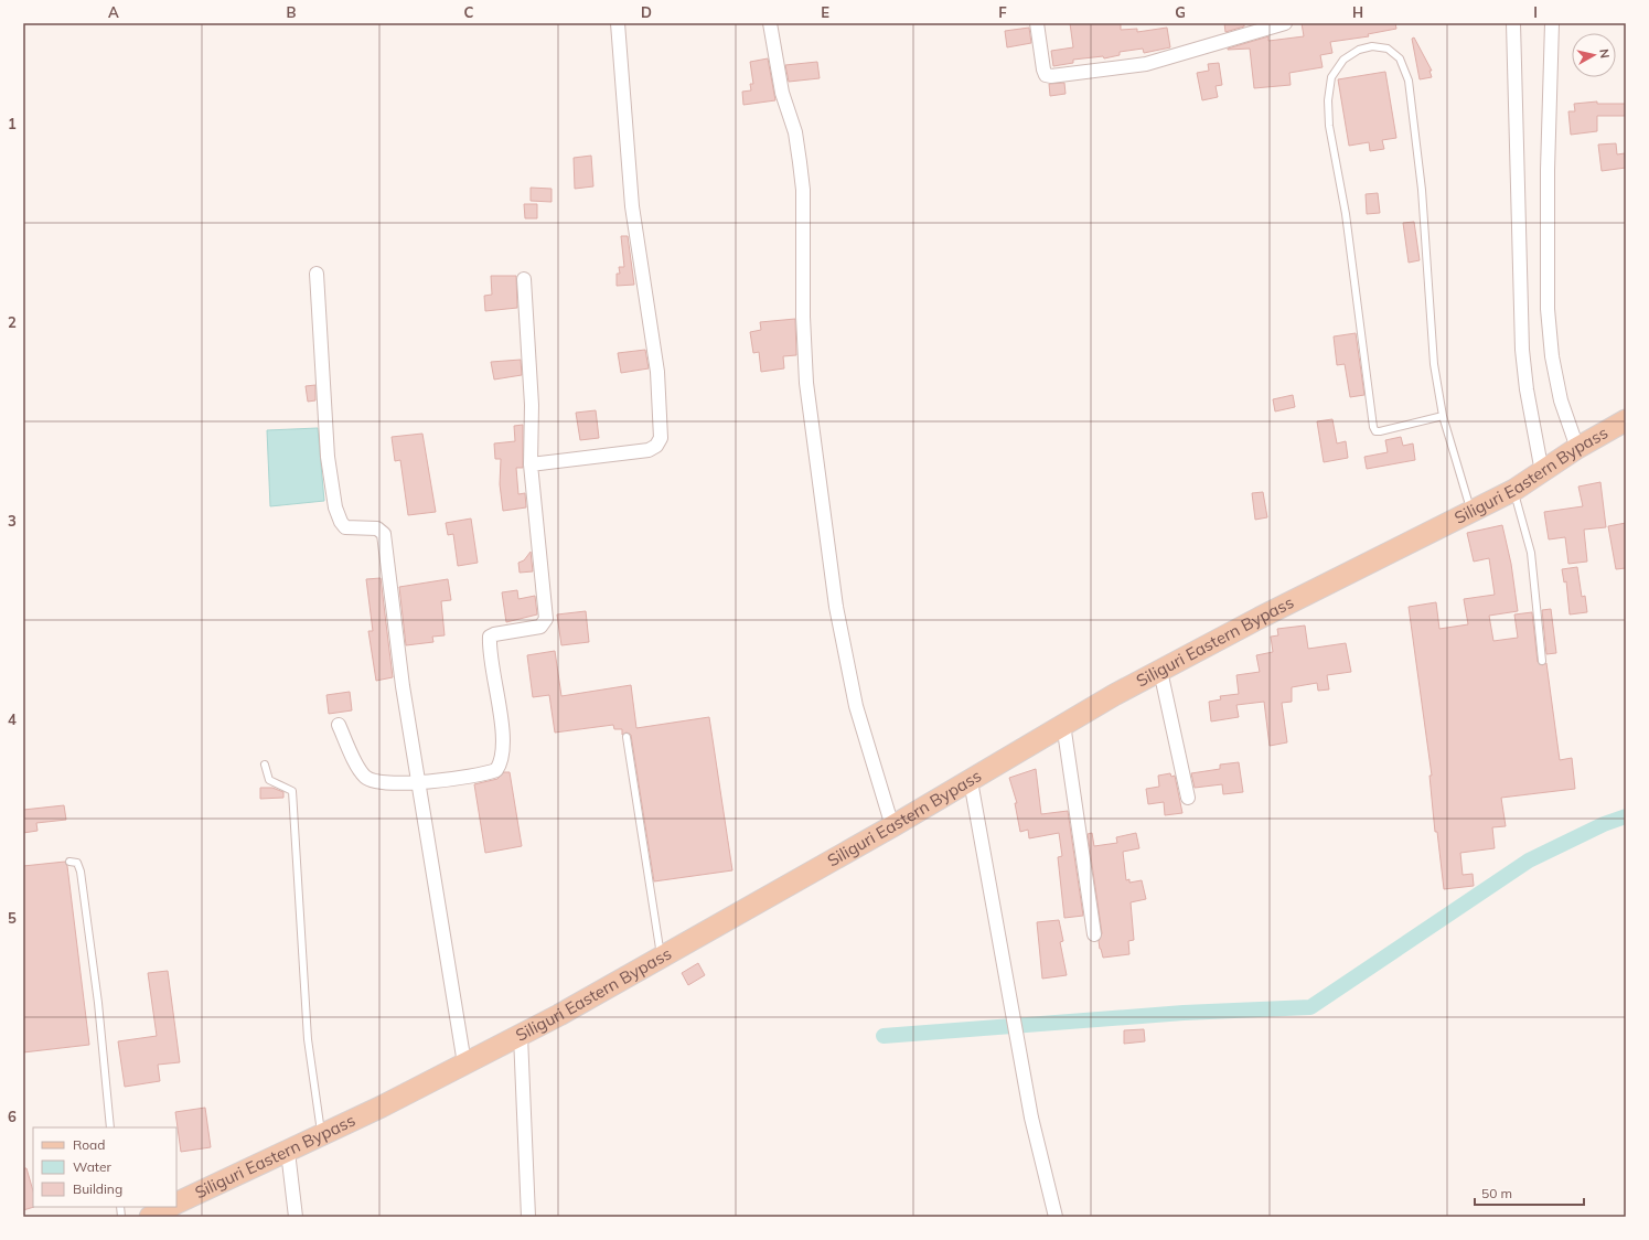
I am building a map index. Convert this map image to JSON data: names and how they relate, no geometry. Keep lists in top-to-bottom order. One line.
{"streets":{"main road":["Siliguri Eastern Bypass"]},"legend":["Road","Water","Building"],"scale_bar":"50 m","north":"right","grid":{"columns":["A","B","C","D","E","F","G","H","I"],"rows":["1","2","3","4","5","6"]}}
